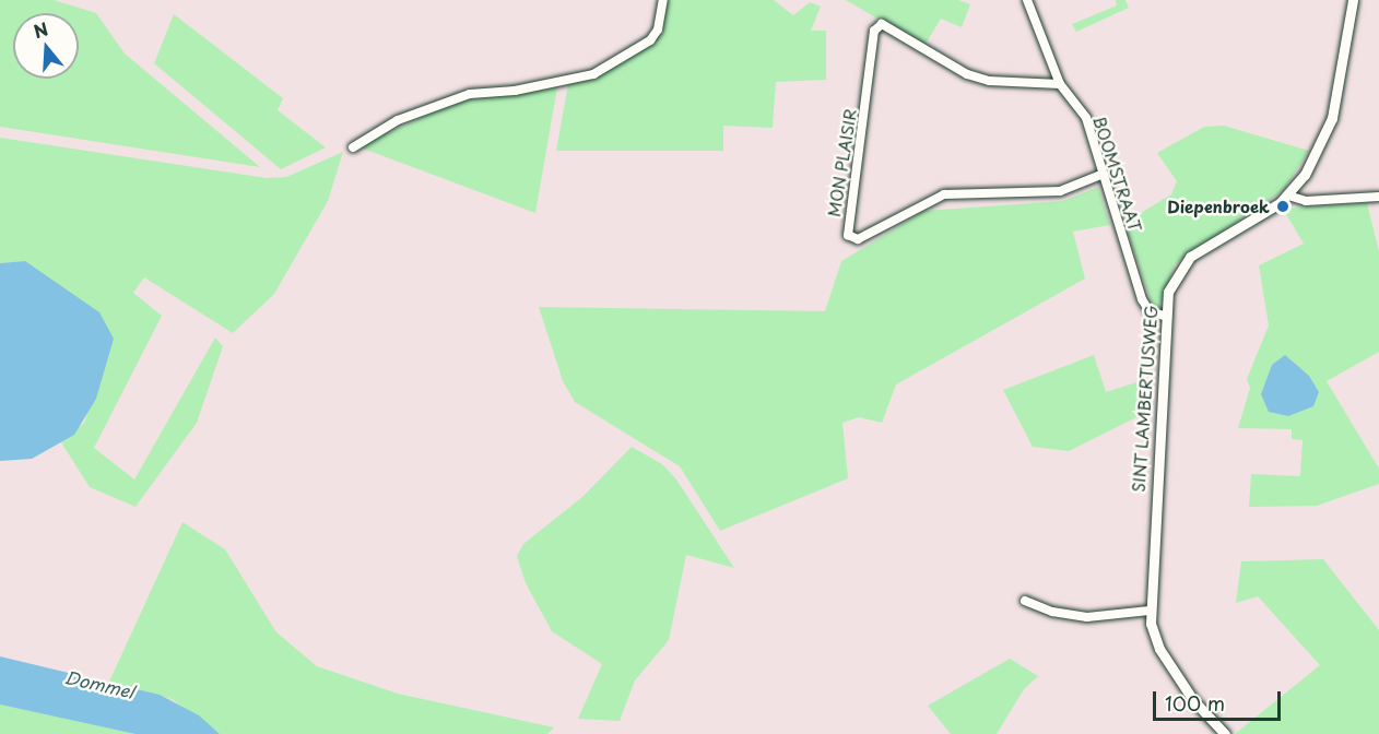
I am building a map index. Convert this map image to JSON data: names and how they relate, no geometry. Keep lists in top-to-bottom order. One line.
{"streets":{"street":["MON PLAISIR","BOOMSTRAAT","SINT LAMBERTUSWEG"]},"crossings":[["MON PLAISIR","BOOMSTRAAT"],["BOOMSTRAAT","SINT LAMBERTUSWEG"]],"water":["Dommel"],"places":["Diepenbroek"],"scale_bar":"100 m","north":"top"}
